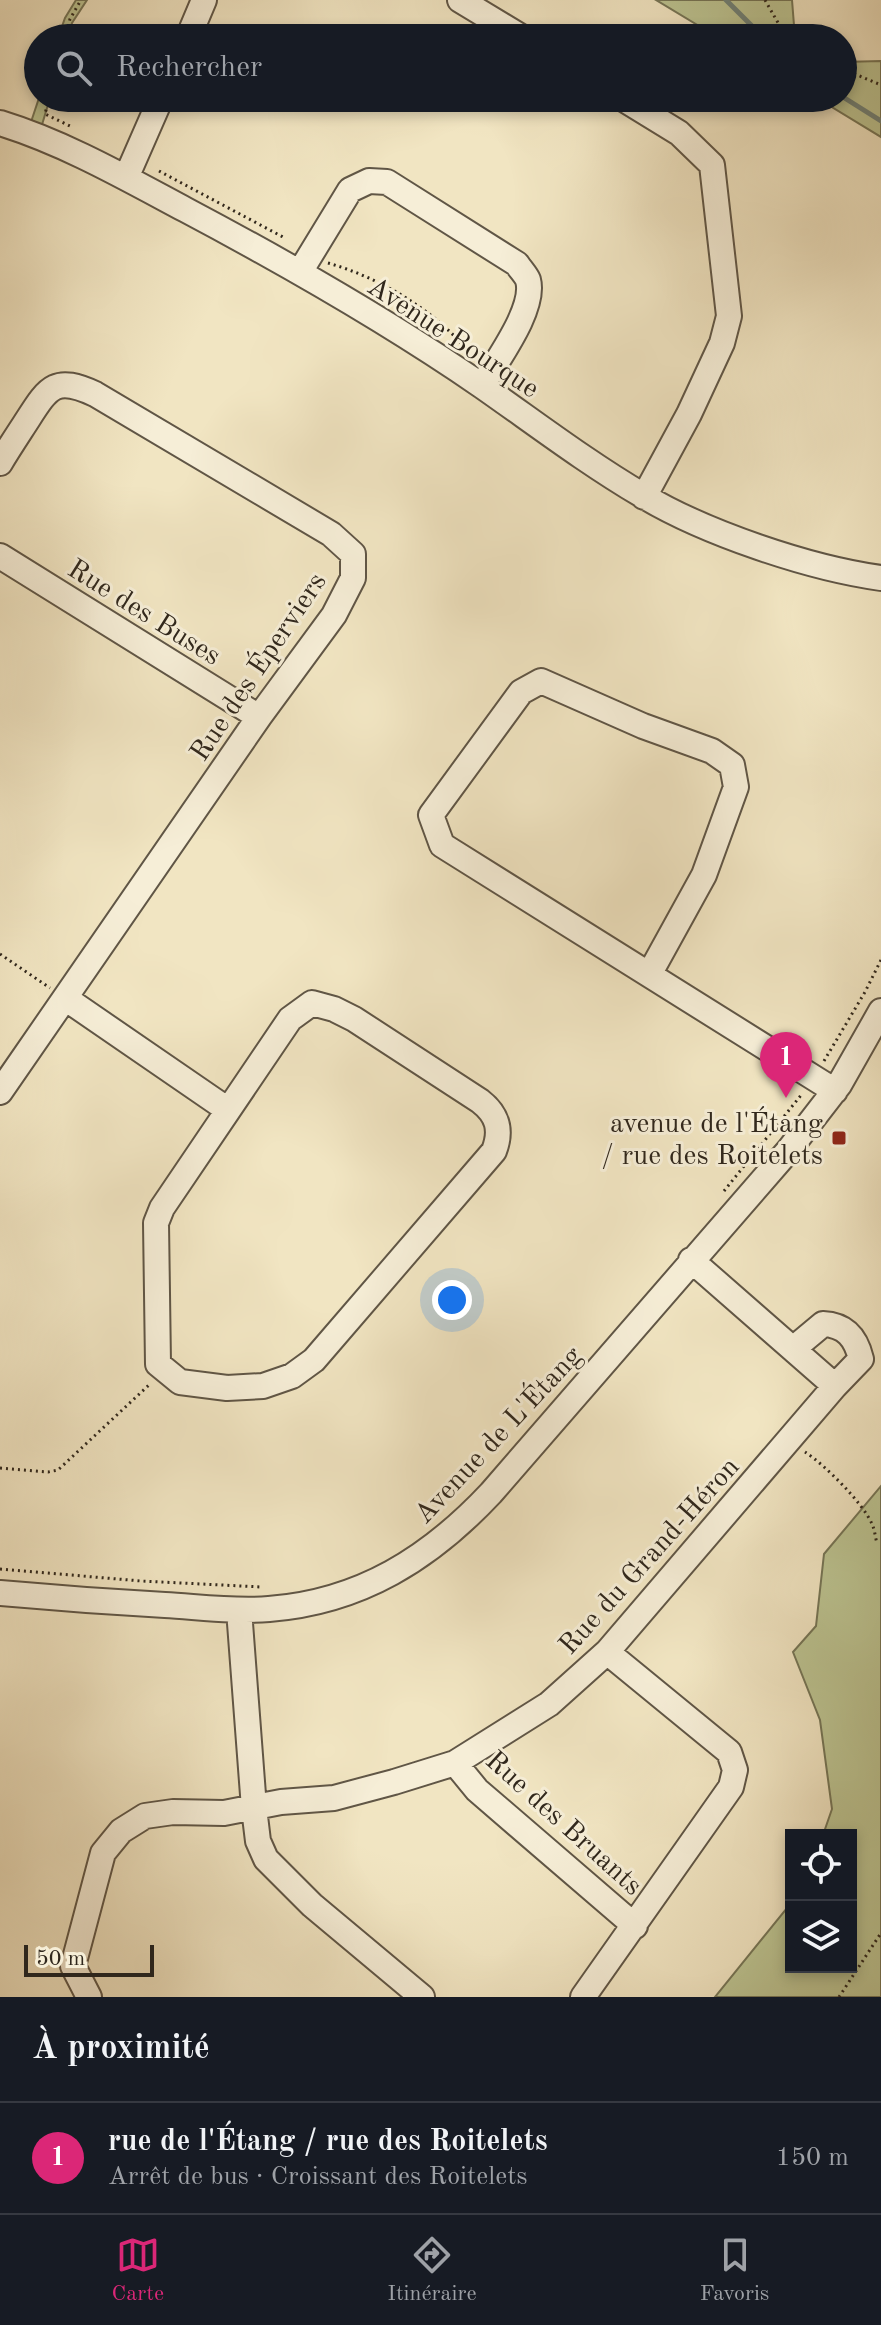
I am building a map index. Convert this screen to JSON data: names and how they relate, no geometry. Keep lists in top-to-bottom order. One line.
{"streets":{"street":["Avenue Bourque","Rue des Buses","Rue des Éperviers","Avenue de L'Étang","Rue du Grand-Héron","Rue des Bruants"]},"crossings":[["Rue des Buses","Rue des Éperviers"],["Rue du Grand-Héron","Rue des Bruants"]],"places":{"transit":["avenue de l'Étang / rue des Roitelets"]},"scale_bar":"50 m","page":{"search":"Rechercher","pins":"1","scale":"50 m","heading":"À proximité","list":[{"mark":"1","name":"rue de l'Étang / rue des Roitelets","note":"Arrêt de bus · Croissant des Roitelets","value":"150 m"}],"nav":["Carte","Itinéraire","Favoris"]}}
